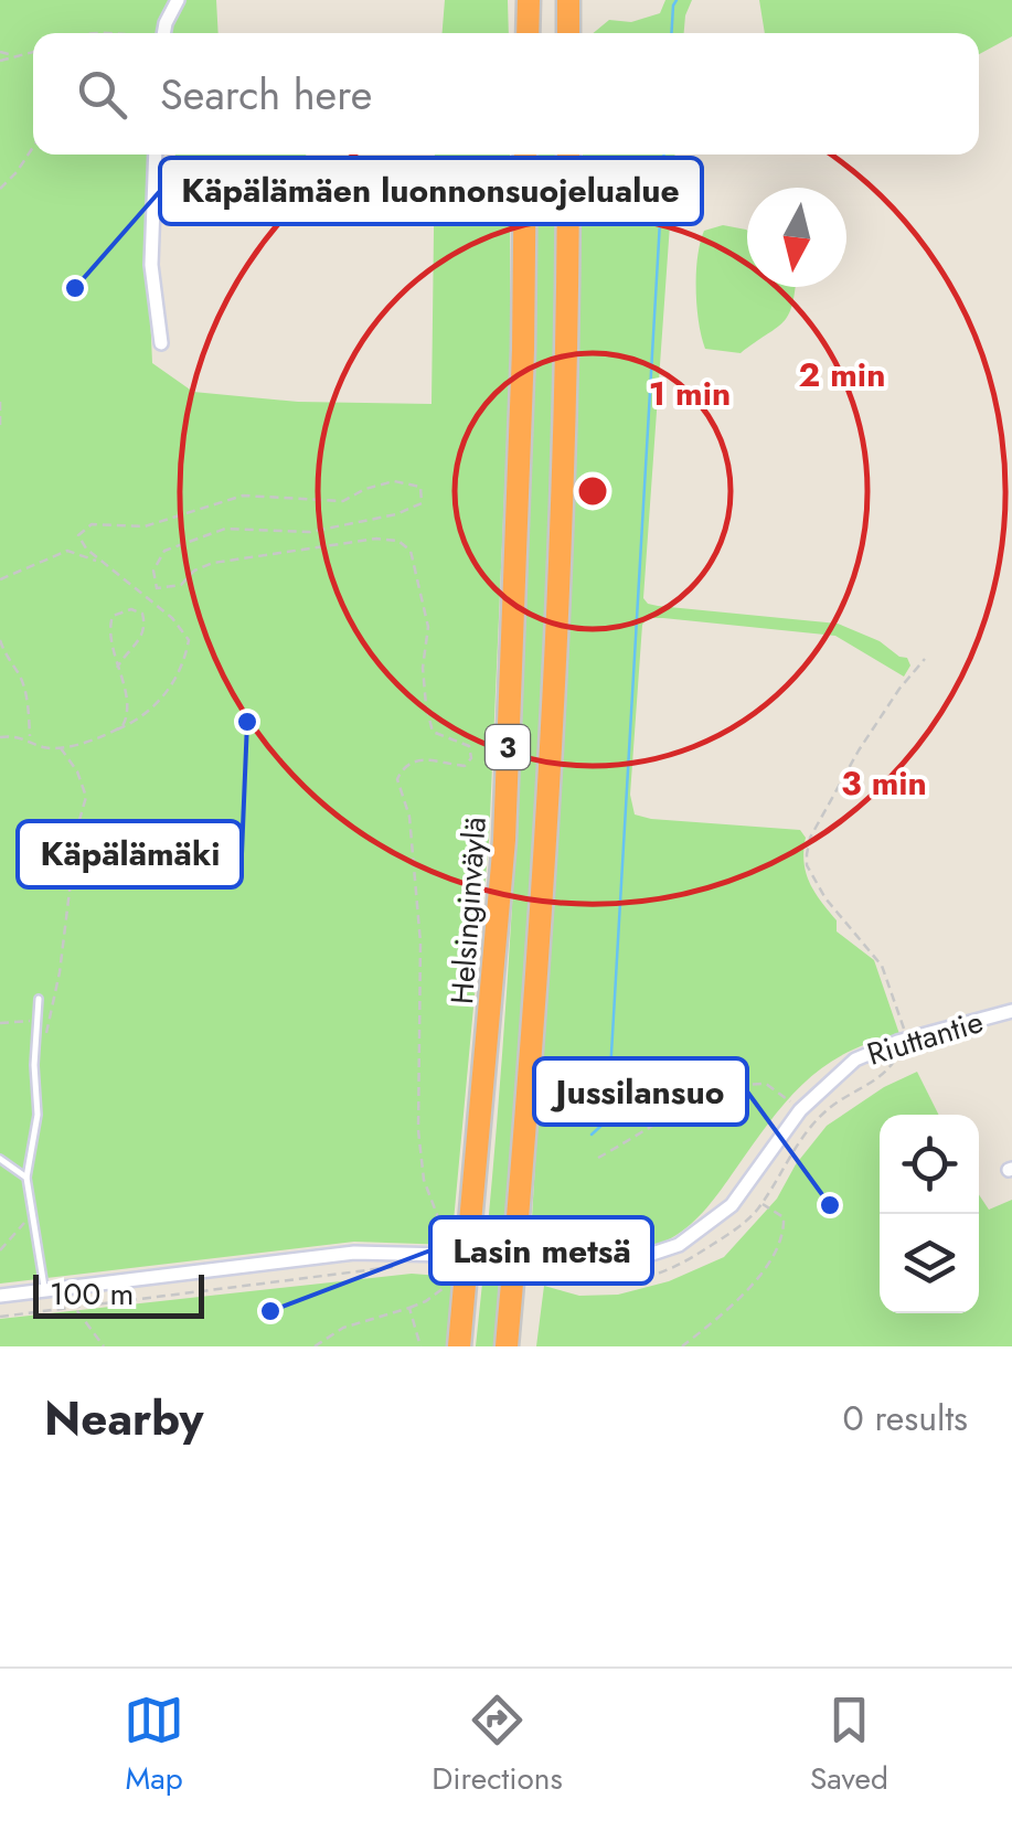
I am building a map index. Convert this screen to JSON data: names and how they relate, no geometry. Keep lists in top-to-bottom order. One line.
{"streets":{"highway":["3","Helsinginväylä"],"street":["Riuttantie"]},"places":["Käpälämäen luonnonsuojelualue","Käpälämäki","Jussilansuo","Lasin metsä"],"scale_bar":"100 m","north":"bottom","page":{"search":"Search here","scale":"100 m","heading":["Nearby","0 results"],"nav":["Map","Directions","Saved"]},"rings":["2 min","1 min","3 min"]}
